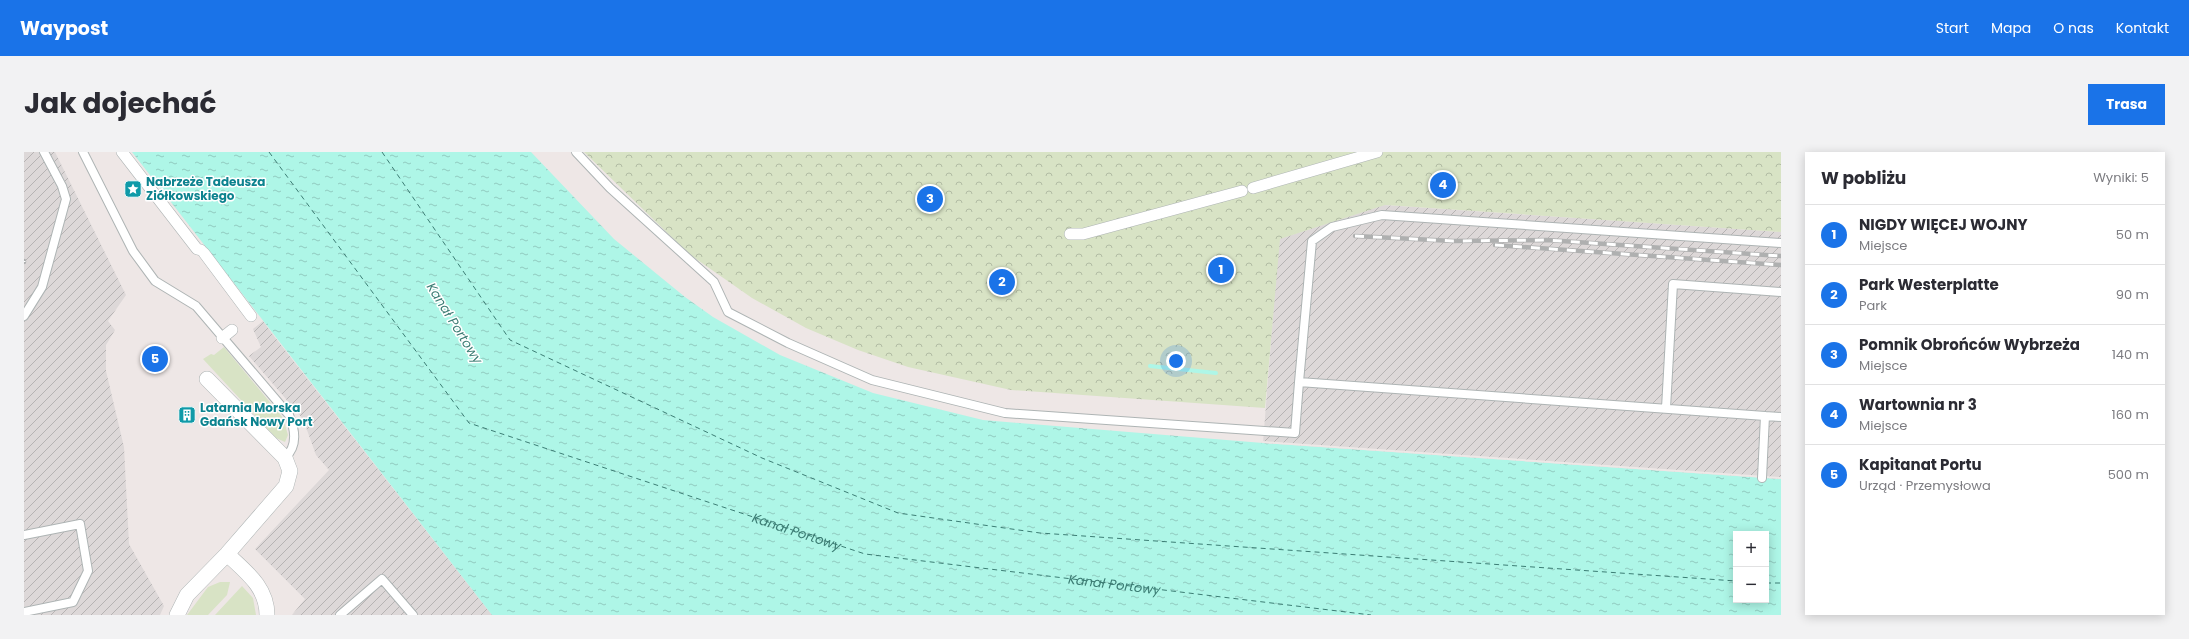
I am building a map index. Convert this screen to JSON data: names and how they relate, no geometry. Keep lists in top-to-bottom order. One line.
{"water":["Kanał Portowy"],"places":{"place":["Nabrzeże Tadeusza Ziółkowskiego"],"building":["Latarnia Morska Gdańsk Nowy Port"]},"page":{"header":"Waypost","nav":["Start","Mapa","O nas","Kontakt"],"title":"Jak dojechać","buttons":"Trasa","heading":["W pobliżu","Wyniki: 5"],"pins":["4","3","1","2","5"],"list":[{"mark":"1","name":"NIGDY WIĘCEJ WOJNY","note":"Miejsce","value":"50 m"},{"mark":"2","name":"Park Westerplatte","note":"Park","value":"90 m"},{"mark":"3","name":"Pomnik Obrońców Wybrzeża","note":"Miejsce","value":"140 m"},{"mark":"4","name":"Wartownia nr 3","note":"Miejsce","value":"160 m"},{"mark":"5","name":"Kapitanat Portu","note":"Urząd · Przemysłowa","value":"500 m"}],"map_buttons":["+","−"]}}
